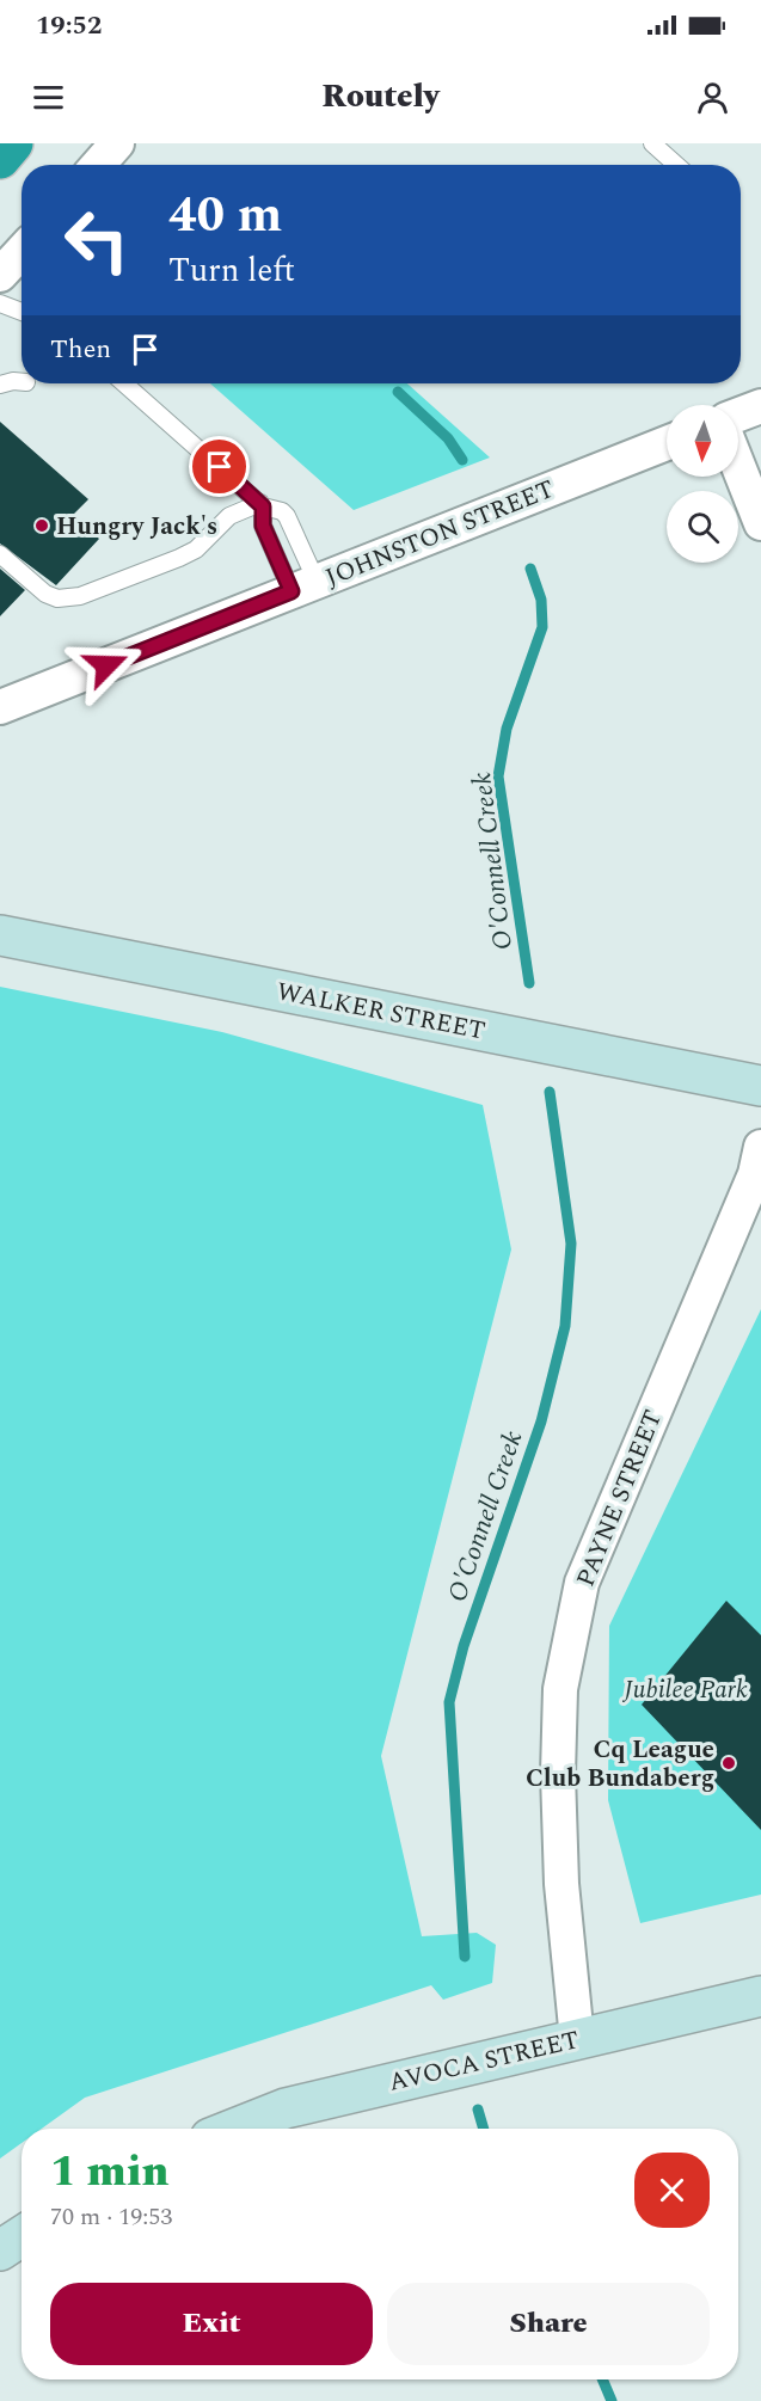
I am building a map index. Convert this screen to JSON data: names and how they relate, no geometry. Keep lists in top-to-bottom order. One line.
{"streets":{"street":["JOHNSTON STREET","WALKER STREET","PAYNE STREET","AVOCA STREET"]},"crossings":[["PAYNE STREET","AVOCA STREET"]],"water":["O'Connell Creek"],"parks":["Jubilee Park"],"places":["Hungry Jack's","Cq League Club Bundaberg"],"north":"bottom","page":{"status":"19:52","header":"Routely","turn":["40 m","Turn left"],"then":"Then","heading":["1 min","70 m · 19:53"],"buttons":["Exit","Share"]}}
